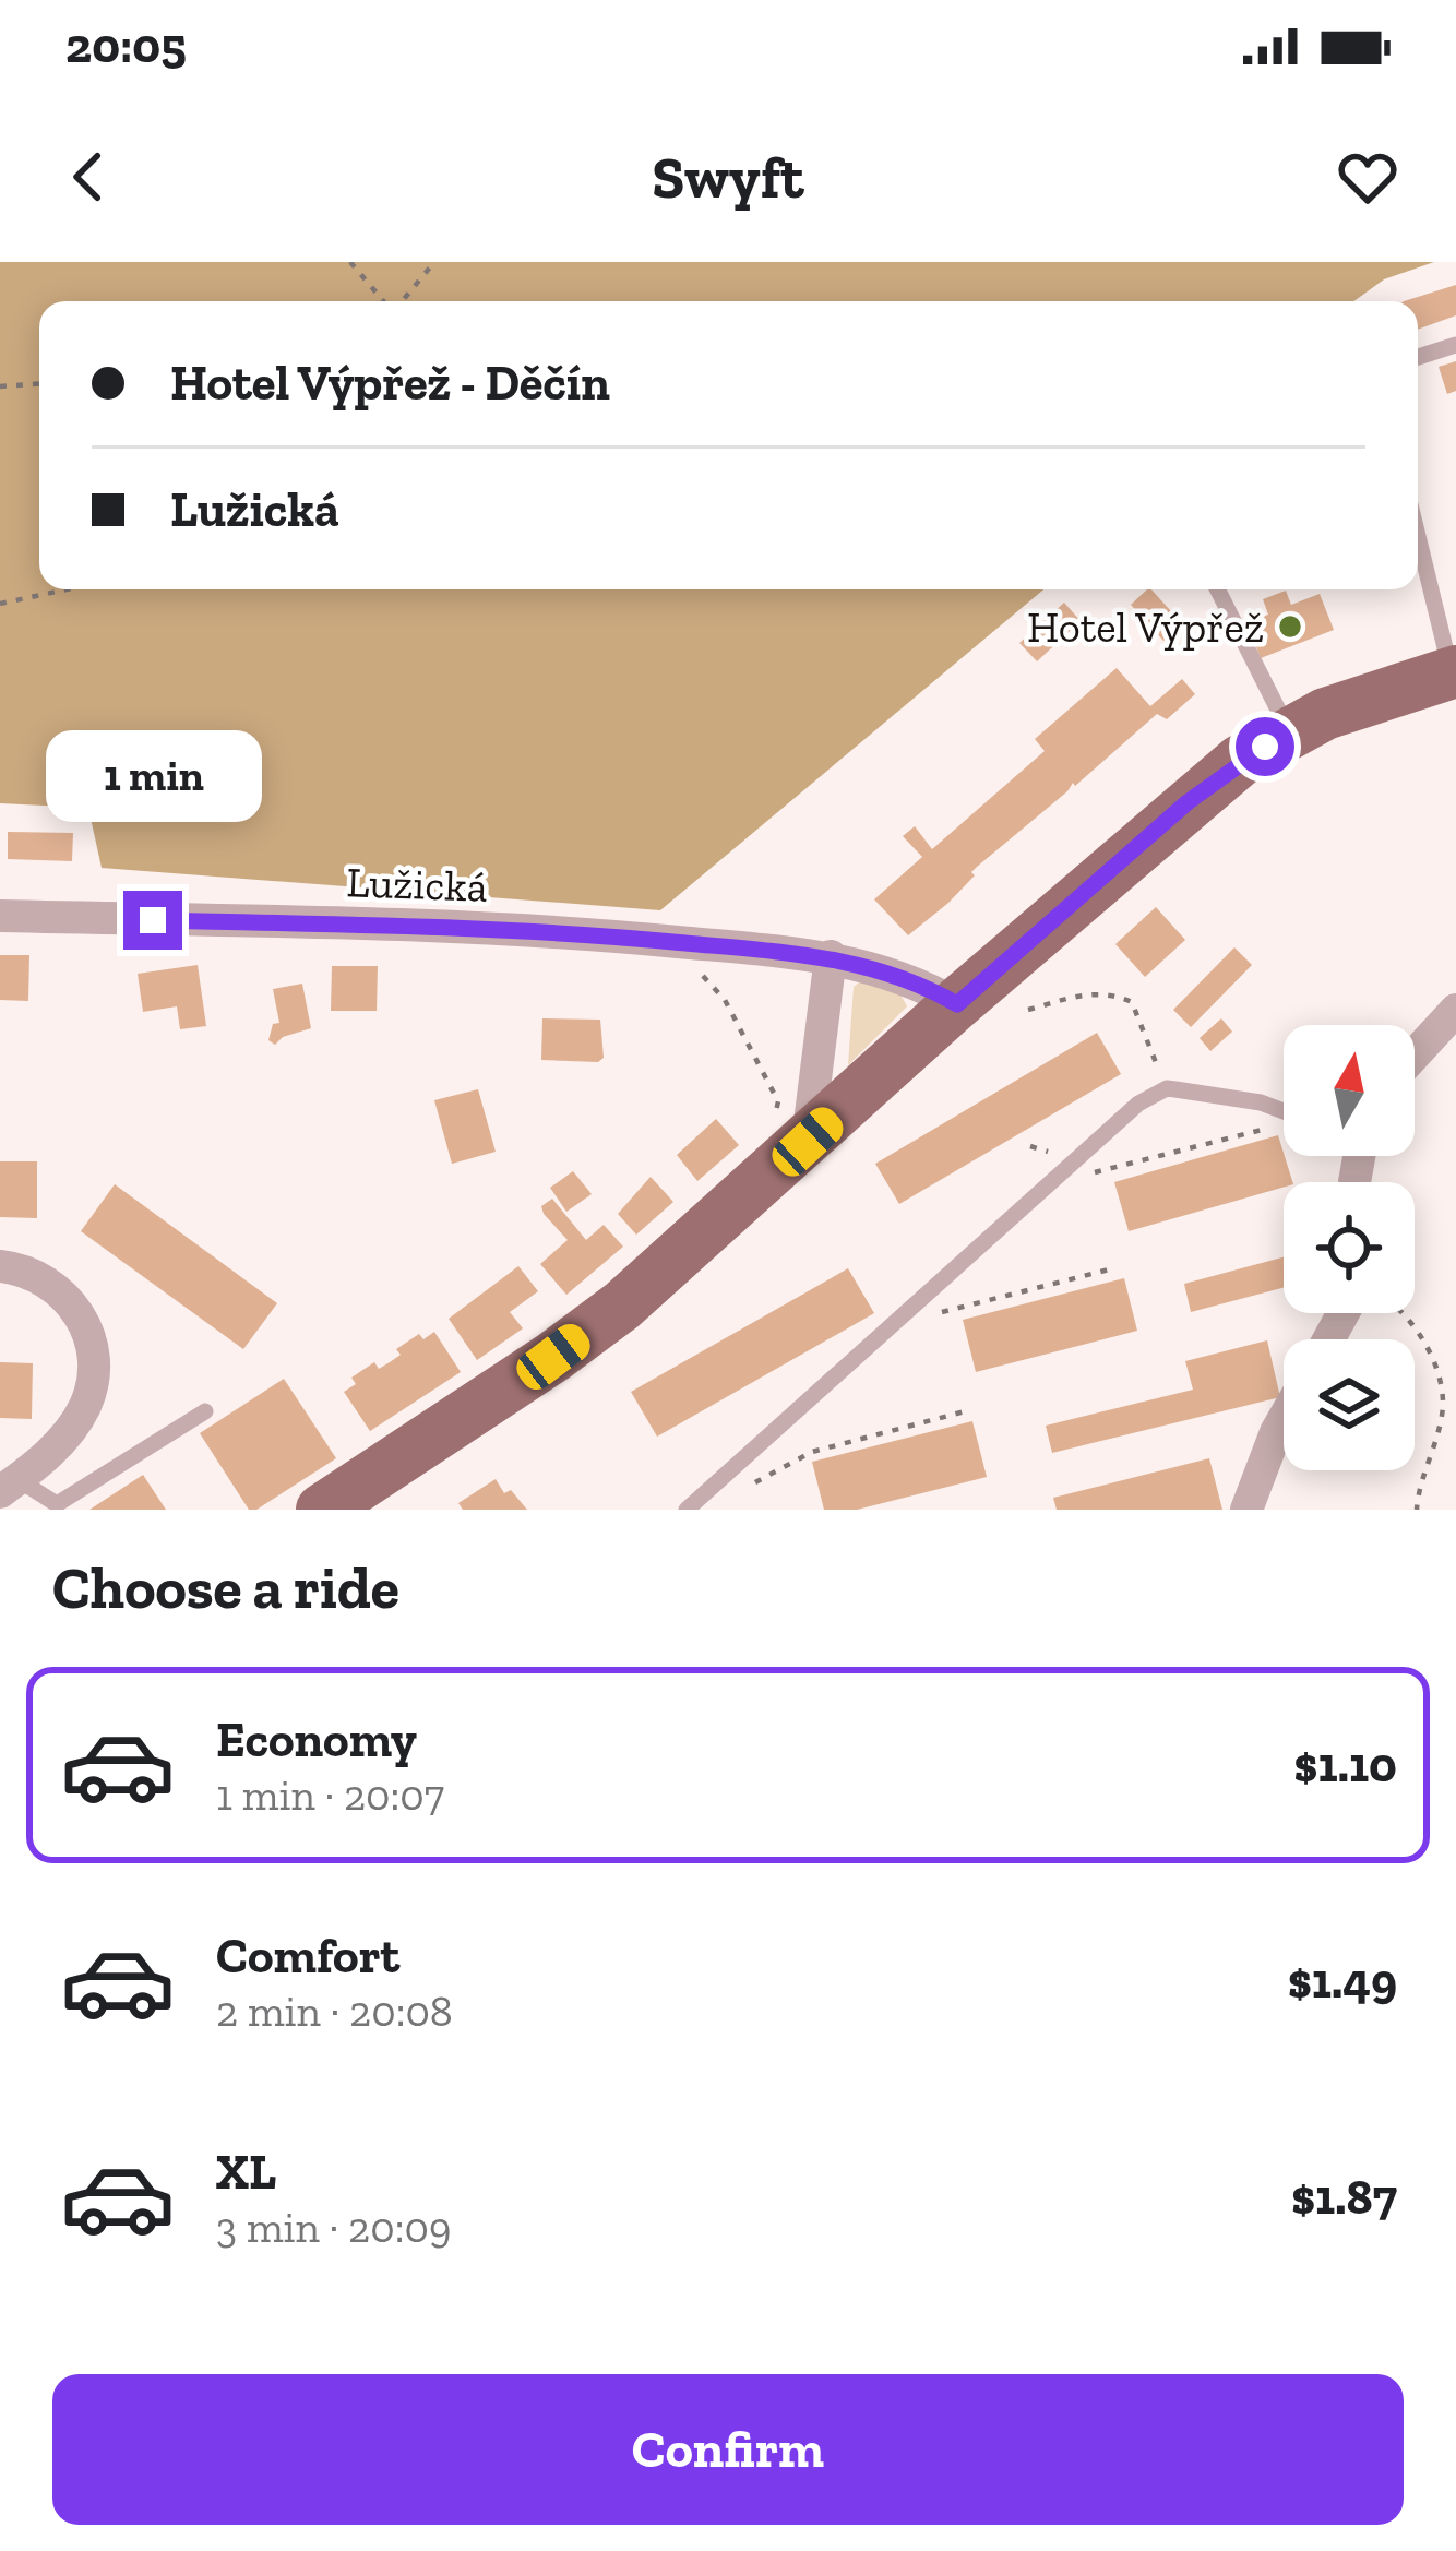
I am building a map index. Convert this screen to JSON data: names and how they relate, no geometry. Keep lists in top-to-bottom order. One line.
{"streets":{"street":["Lužická"]},"places":["Hotel Výpřež"],"north":"top","page":{"status":"20:05","header":"Swyft","banner":["Hotel Výpřež - Děčín","Lužická"],"bubble":"1 min","heading":"Choose a ride","list":[{"name":"Economy","note":"1 min · 20:07","value":"$1.10"},{"name":"Comfort","note":"2 min · 20:08","value":"$1.49"},{"name":"XL","note":"3 min · 20:09","value":"$1.87"}],"buttons":"Confirm"}}
